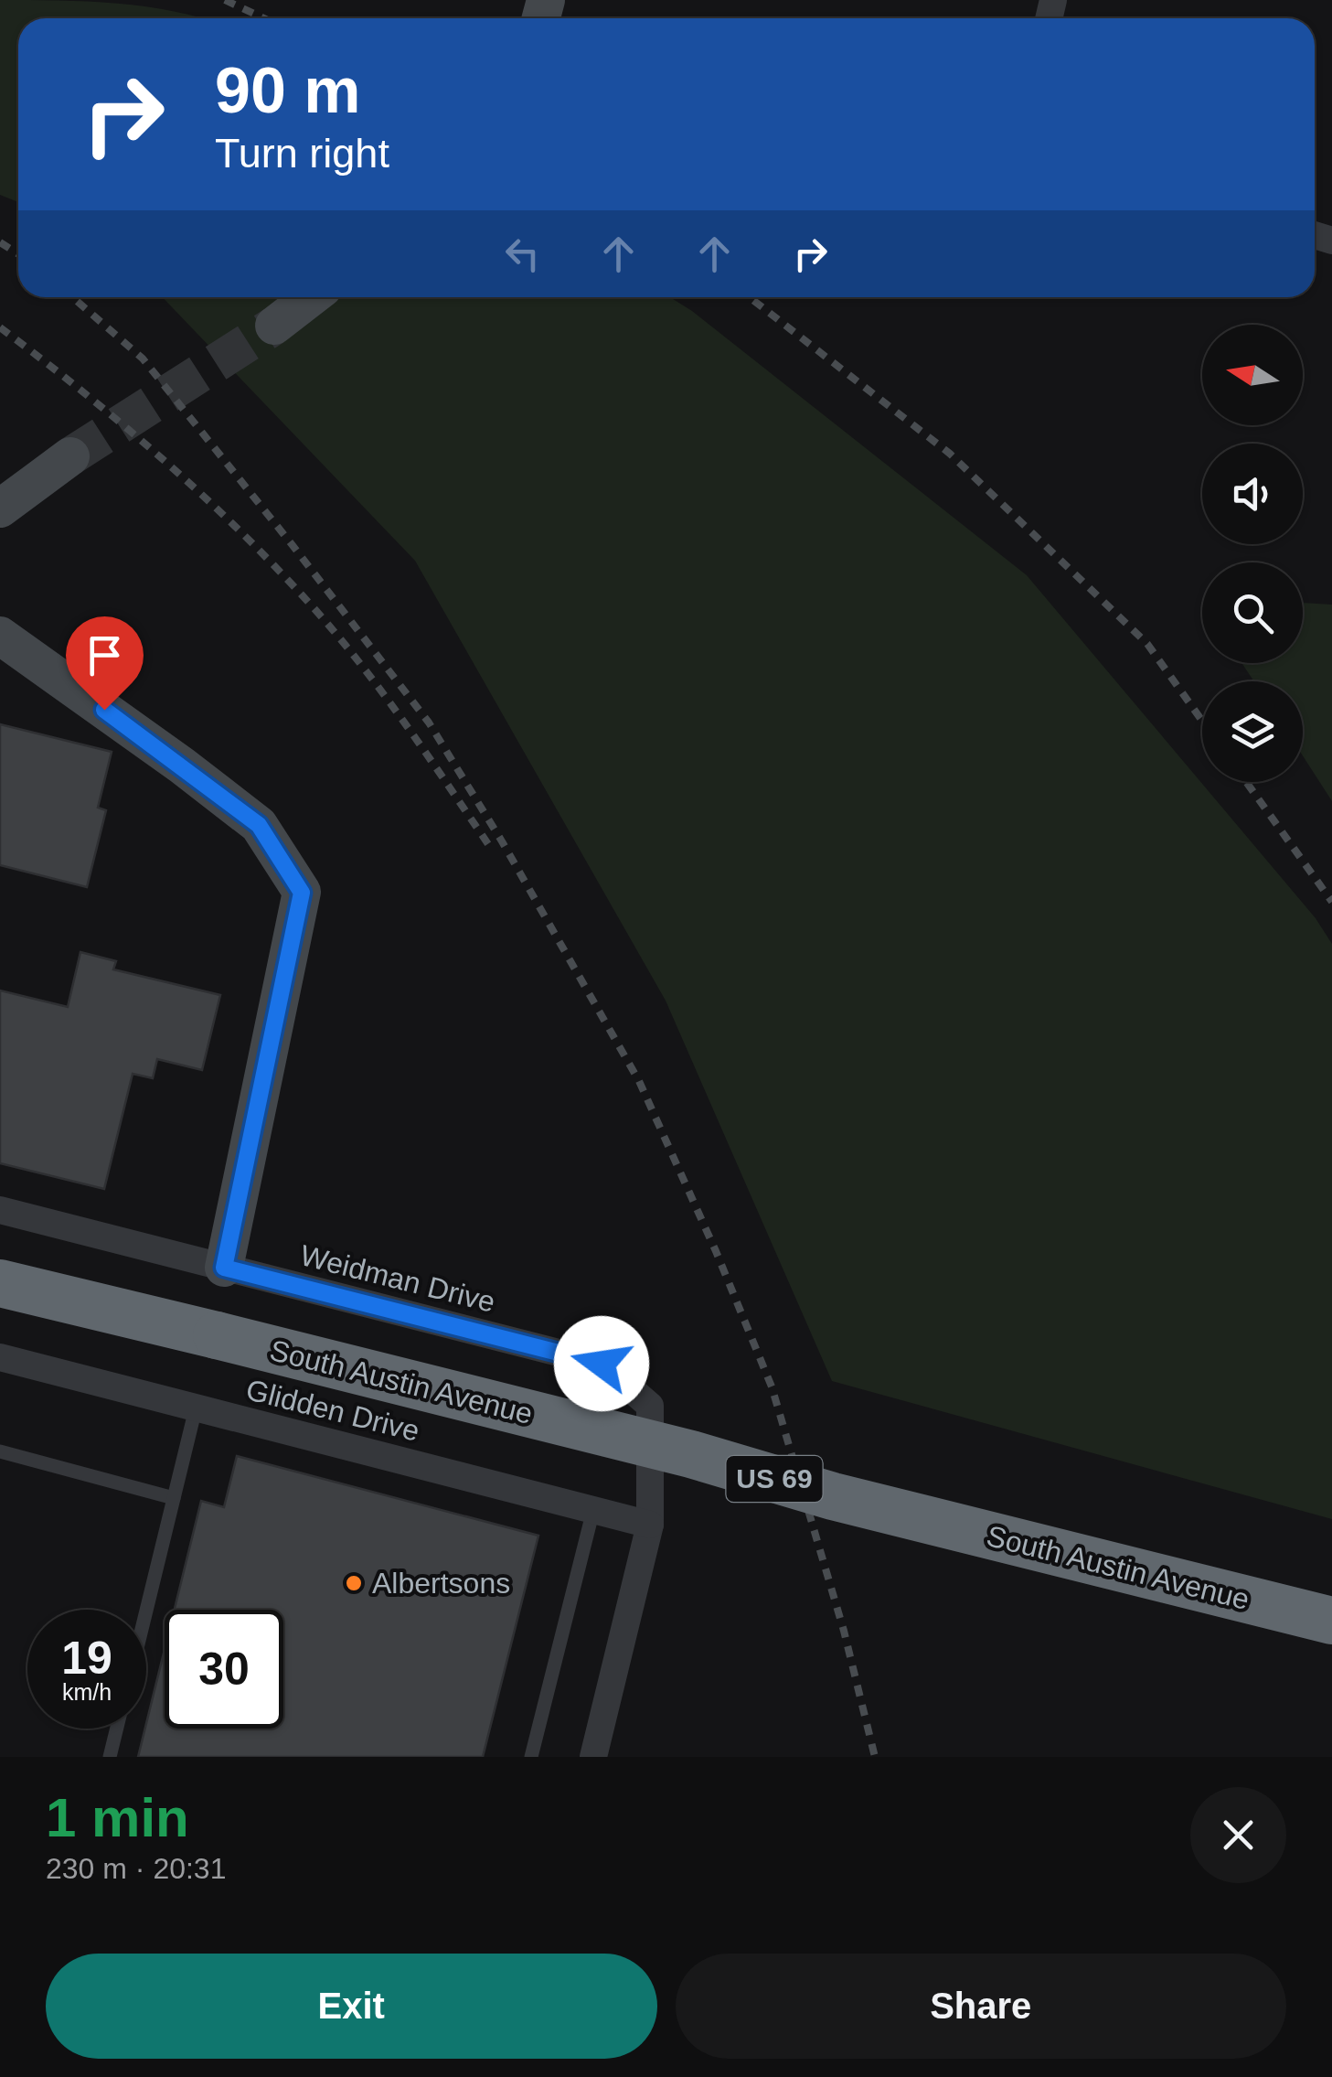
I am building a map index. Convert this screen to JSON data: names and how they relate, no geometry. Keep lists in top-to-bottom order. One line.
{"streets":{"highway":["South Austin Avenue","US 69"],"street":["Weidman Drive","Glidden Drive"]},"crossings":[["Weidman Drive","Glidden Drive"]],"places":["Albertsons"],"north":"left","page":{"turn":["90 m","Turn right"],"speed":"19 km/h","limit":"30","heading":["1 min","230 m · 20:31"],"buttons":["Exit","Share"]}}
